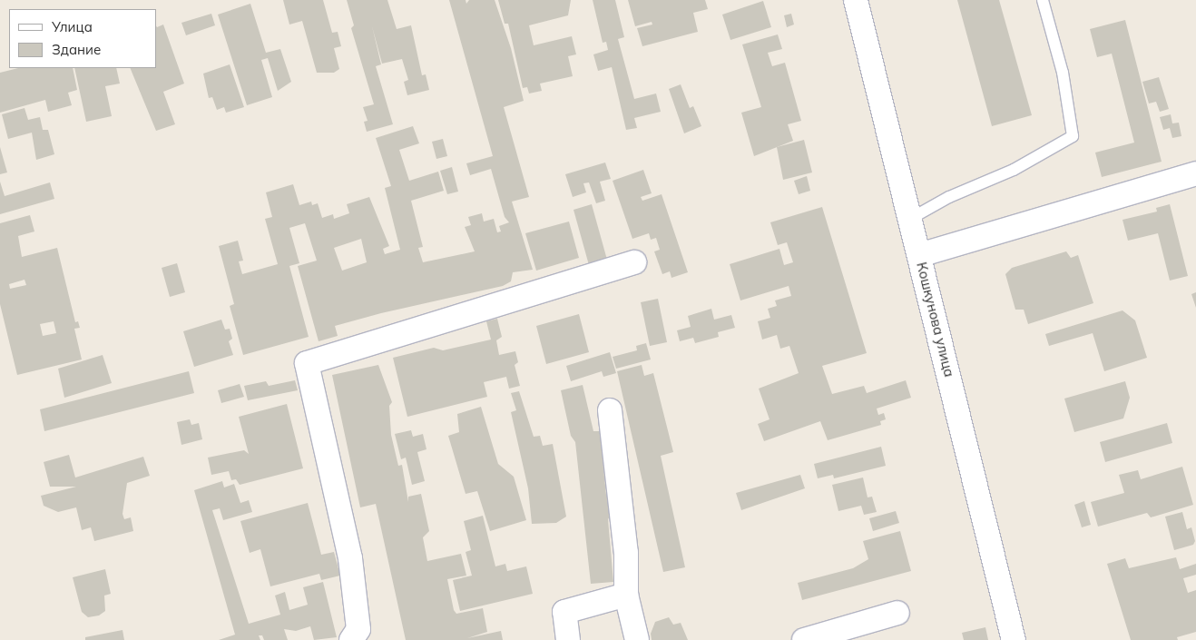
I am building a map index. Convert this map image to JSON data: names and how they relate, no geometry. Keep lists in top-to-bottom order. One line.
{"streets":{"street":["Кошкунова улица"]},"legend":["Улица","Здание"]}
